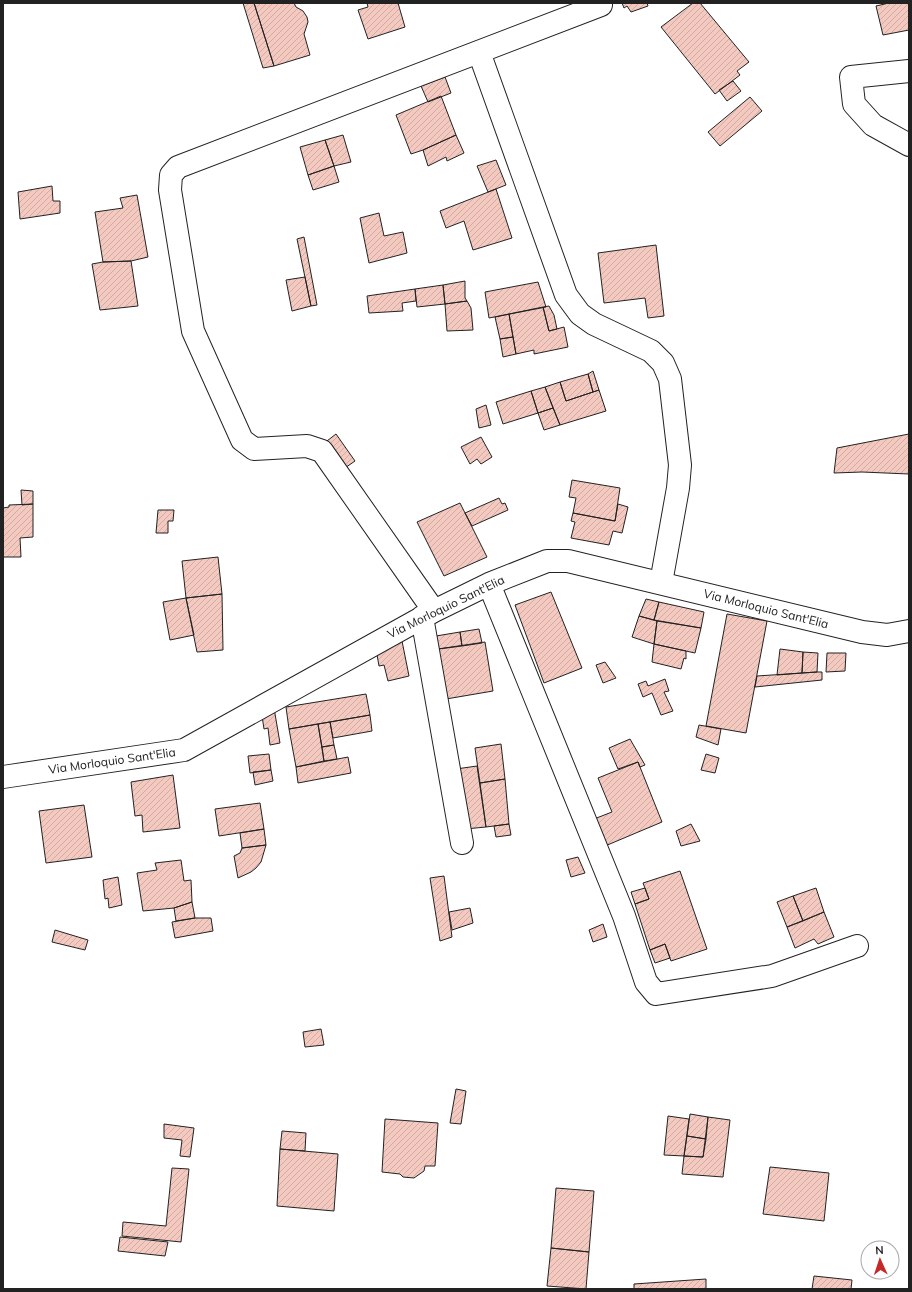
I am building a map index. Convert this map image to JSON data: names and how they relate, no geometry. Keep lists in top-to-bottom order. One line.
{"streets":{"street":["Via Morloquio Sant'Elia"]},"north":"top"}
